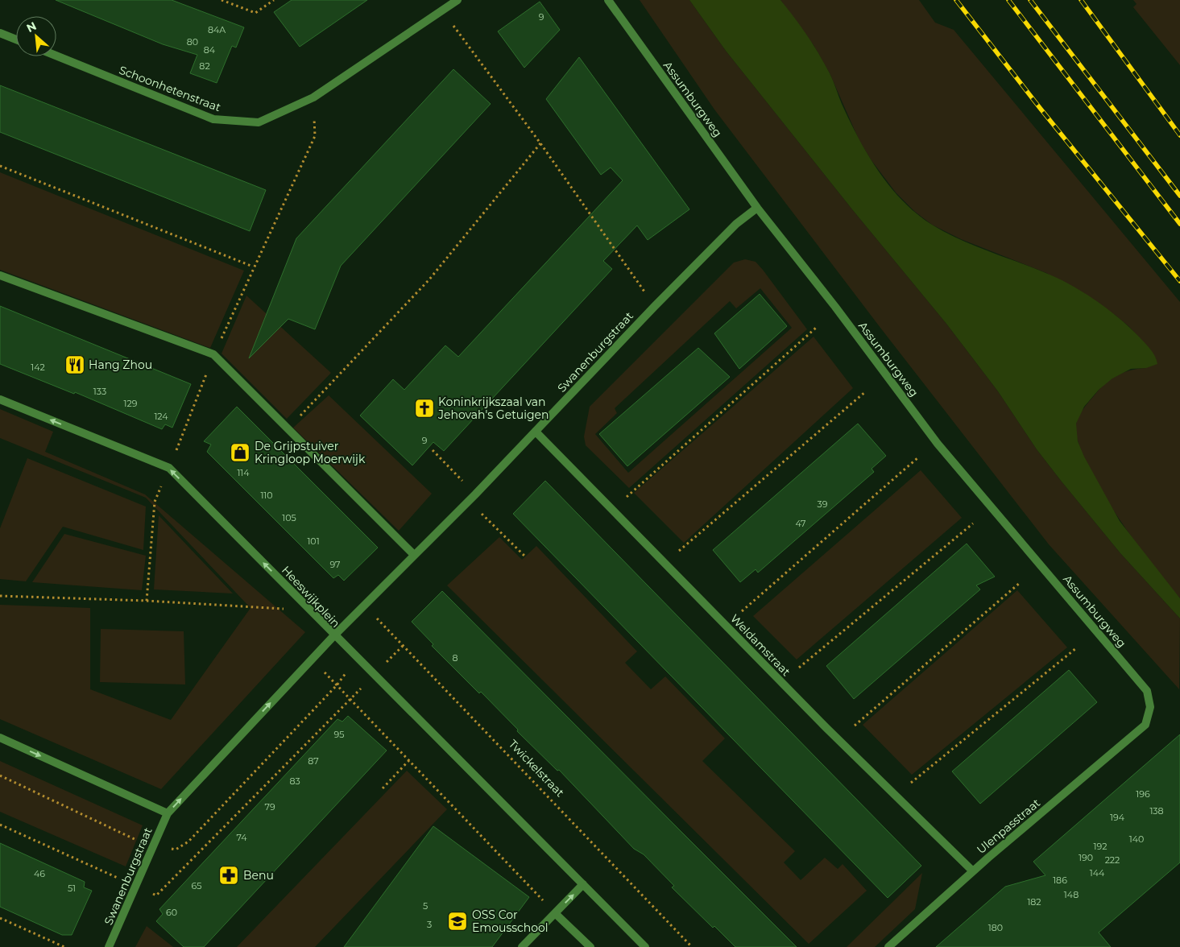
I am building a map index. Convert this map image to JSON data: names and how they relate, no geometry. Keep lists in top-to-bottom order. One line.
{"streets":{"street":["Schoonhetenstraat","Assumburgweg","Swanenburgstraat","Heeswijkplein","Weldamstraat","Ulenpasstraat"],"path":["Twickelstraat"]},"crossings":[["Assumburgweg","Swanenburgstraat"],["Assumburgweg","Ulenpasstraat"],["Swanenburgstraat","Heeswijkplein"],["Swanenburgstraat","Weldamstraat"],["Swanenburgstraat","Twickelstraat"],["Weldamstraat","Ulenpasstraat"]],"places":{"restaurant":["Hang Zhou"],"church":["Koninkrijkszaal van Jehovah's Getuigen"],"shop":["De Grijpstuiver Kringloop Moerwijk"],"pharmacy":["Benu"],"school or university":["OSS Cor Emousschool"]},"house_numbers":["9","84A","80","84","82","142","133","129","124","9","114","110","39","105","47","101","97","8","95","87","83","196","79","138","194","74","140","192","190","222","144","46","186","65","51","148","182","5","60","3","180"],"north":"top left"}
